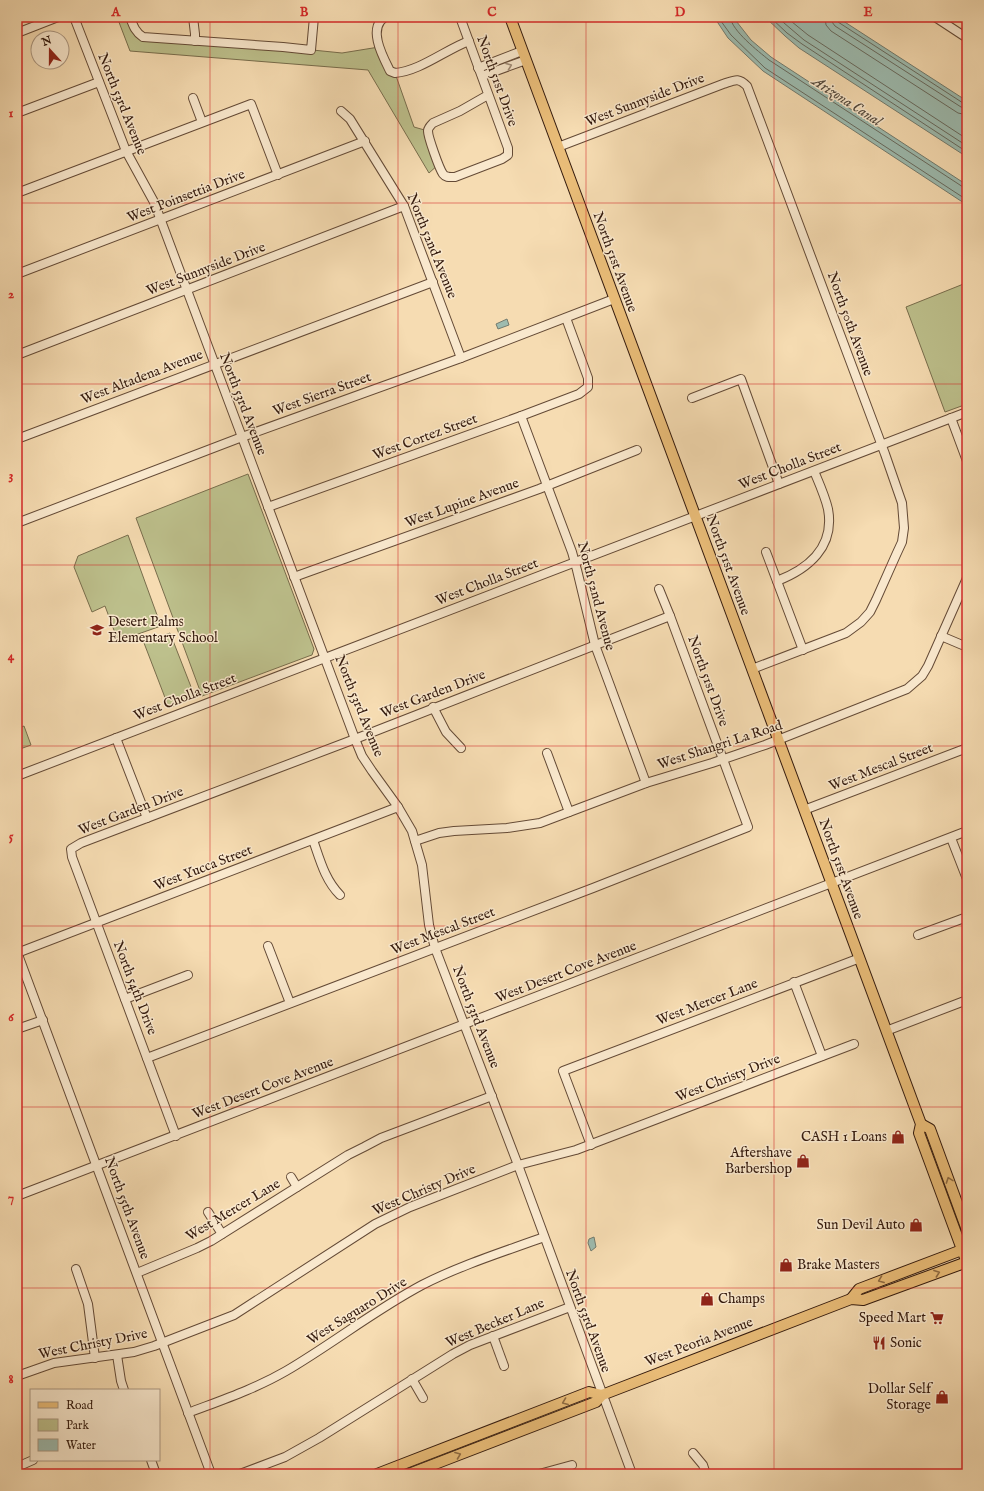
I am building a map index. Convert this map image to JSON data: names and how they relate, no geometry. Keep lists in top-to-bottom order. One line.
{"streets":{"main road":["North 51st Avenue","West Peoria Avenue"],"street":["North 51st Drive","West Sunnyside Drive","North 53rd Avenue","West Poinsettia Drive","North 52nd Avenue","North 50th Avenue","West Altadena Avenue","West Sierra Street","West Cortez Street","West Cholla Street","West Lupine Avenue","West Garden Drive","West Shangri La Road","West Mescal Street","West Yucca Street","West Desert Cove Avenue","North 54th Drive","West Mercer Lane","West Christy Drive","North 55th Avenue","West Saguaro Drive","West Becker Lane"]},"crossings":[["North 51st Drive","West Garden Drive"],["North 51st Drive","West Shangri La Road"],["North 51st Drive","West Mescal Street"],["West Sunnyside Drive","North 53rd Avenue"],["West Sunnyside Drive","North 52nd Avenue"],["West Sunnyside Drive","North 51st Avenue"],["West Sunnyside Drive","North 50th Avenue"],["North 53rd Avenue","West Poinsettia Drive"],["North 53rd Avenue","West Altadena Avenue"],["North 53rd Avenue","West Sierra Street"],["North 53rd Avenue","West Cortez Street"],["North 53rd Avenue","West Cholla Street"],["North 53rd Avenue","West Lupine Avenue"],["North 53rd Avenue","West Garden Drive"],["North 53rd Avenue","West Shangri La Road"],["North 53rd Avenue","West Mescal Street"],["North 53rd Avenue","West Yucca Street"],["North 53rd Avenue","West Desert Cove Avenue"],["North 53rd Avenue","West Mercer Lane"],["North 53rd Avenue","West Christy Drive"],["North 53rd Avenue","West Saguaro Drive"],["North 53rd Avenue","West Becker Lane"],["North 53rd Avenue","West Peoria Avenue"],["West Poinsettia Drive","North 52nd Avenue"],["North 52nd Avenue","West Altadena Avenue"],["North 52nd Avenue","West Sierra Street"],["North 52nd Avenue","West Cortez Street"],["North 52nd Avenue","West Cholla Street"],["North 52nd Avenue","West Lupine Avenue"],["North 52nd Avenue","West Garden Drive"],["North 52nd Avenue","West Shangri La Road"],["North 51st Avenue","West Sierra Street"],["North 51st Avenue","West Cholla Street"],["North 51st Avenue","West Shangri La Road"],["North 51st Avenue","West Mescal Street"],["North 51st Avenue","West Desert Cove Avenue"],["North 51st Avenue","West Mercer Lane"],["North 51st Avenue","West Peoria Avenue"],["North 50th Avenue","West Cholla Street"],["West Sierra Street","West Cortez Street"],["West Garden Drive","North 54th Drive"],["West Mescal Street","North 54th Drive"],["West Yucca Street","North 54th Drive"],["West Yucca Street","North 55th Avenue"],["West Desert Cove Avenue","North 54th Drive"],["West Desert Cove Avenue","North 55th Avenue"],["West Mercer Lane","West Christy Drive"],["West Mercer Lane","North 55th Avenue"],["West Christy Drive","North 55th Avenue"],["North 55th Avenue","West Saguaro Drive"]],"water":["Arizona Canal"],"places":{"school or university":["Desert Palms Elementary School"],"shop":["CASH 1 Loans","Aftershave Barbershop","Sun Devil Auto","Brake Masters","Champs","Dollar Self Storage"],"supermarket":["Speed Mart"],"restaurant":["Sonic"]},"legend":["Road","Park","Water"],"north":"top","grid":{"columns":["A","B","C","D","E"],"rows":["1","2","3","4","5","6","7","8"]}}
